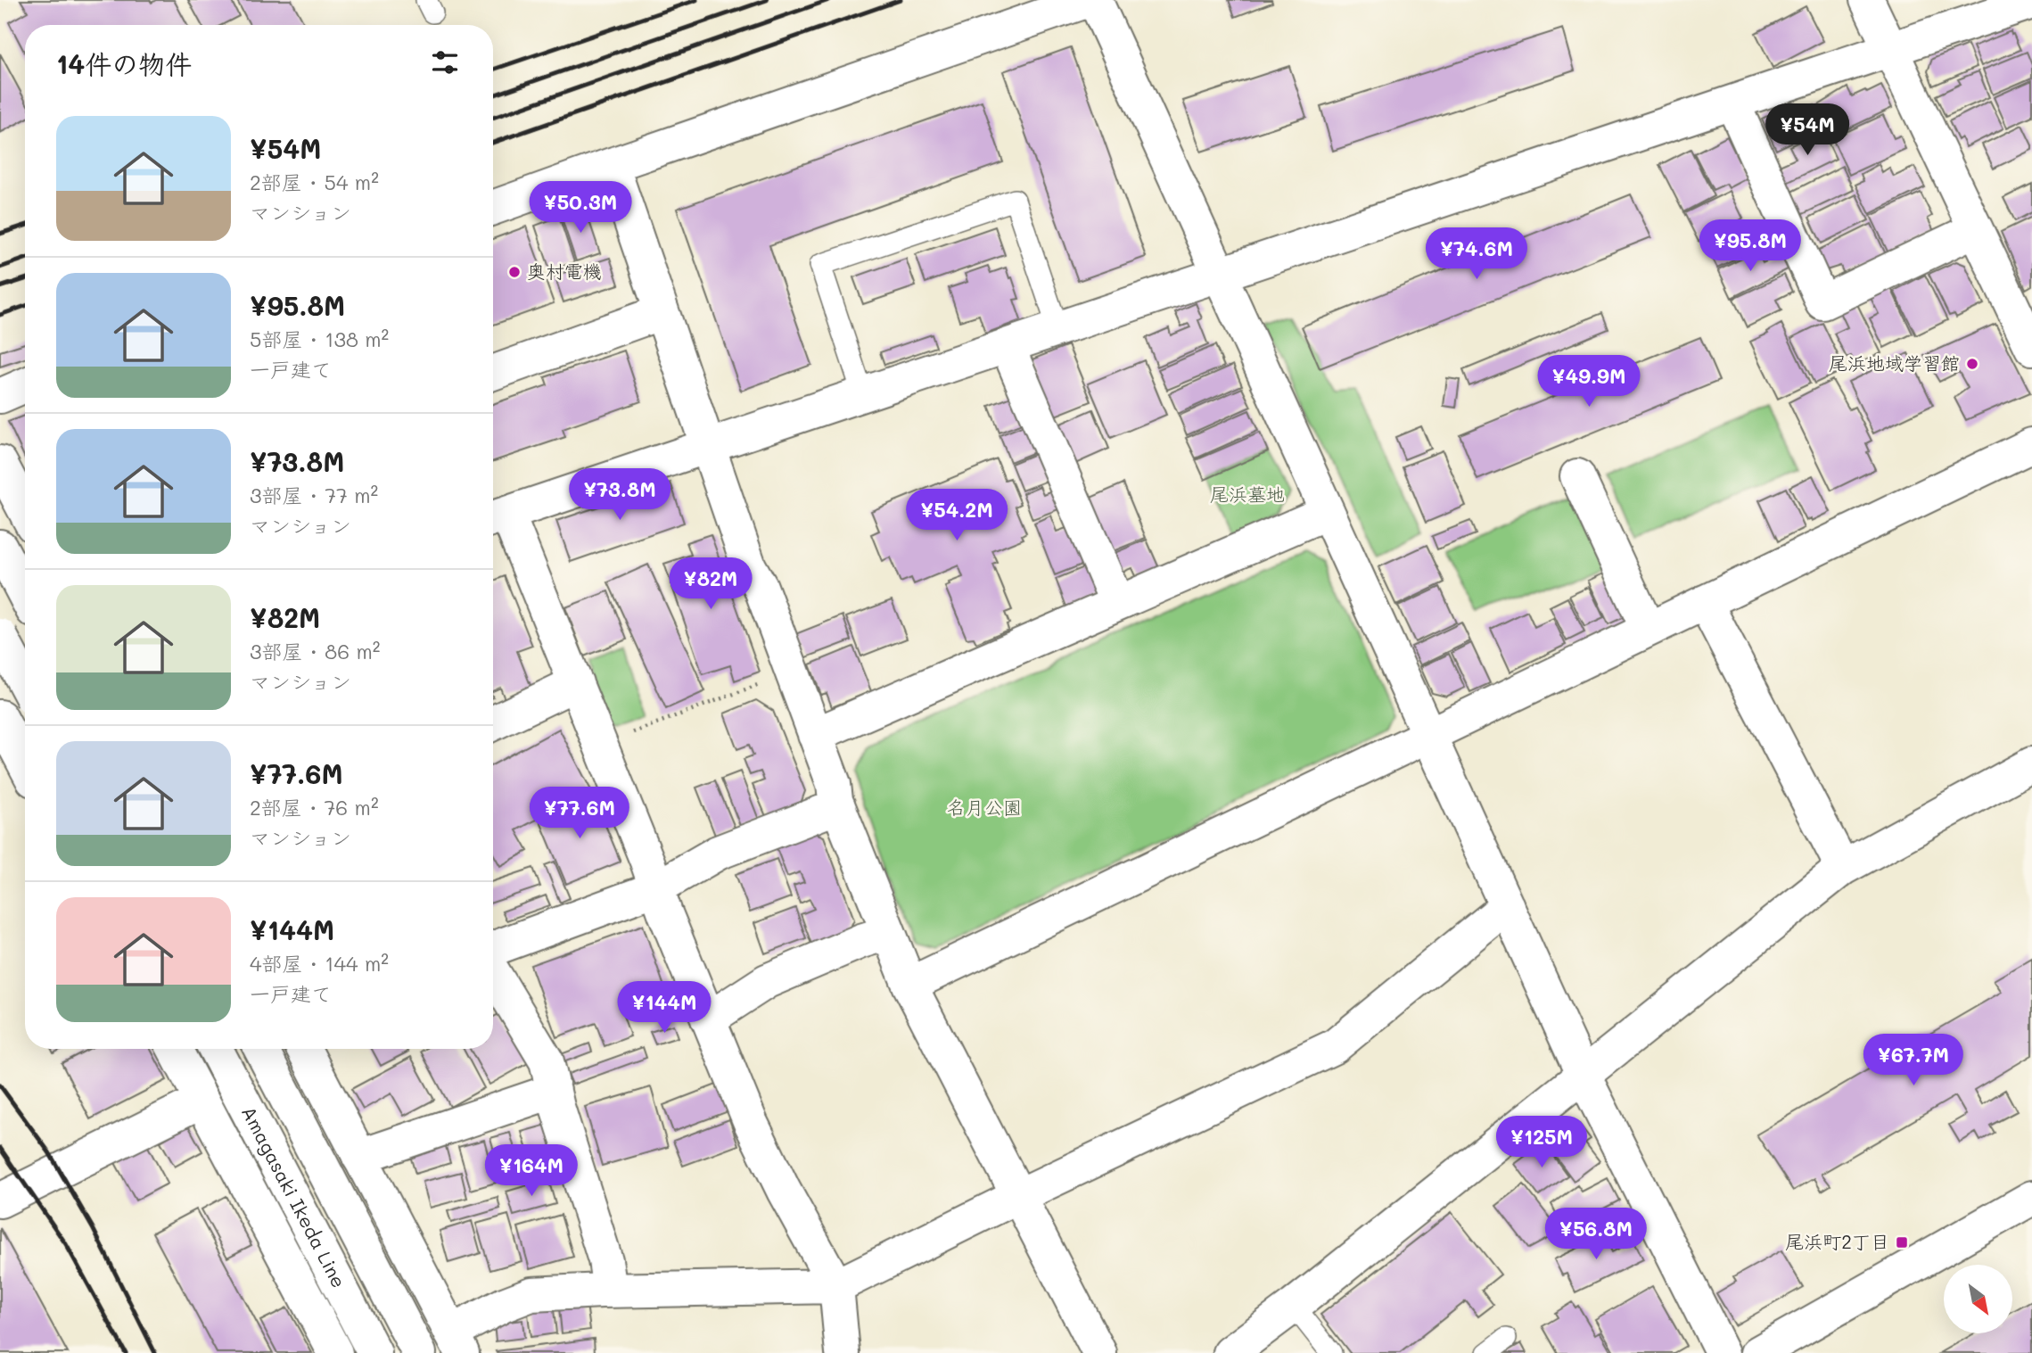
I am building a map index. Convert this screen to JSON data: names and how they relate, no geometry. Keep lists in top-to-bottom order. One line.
{"streets":{"street":["Amagasaki Ikeda Line"]},"parks":["尾浜墓地","名月公園"],"places":{"other":["奥村電機","尾浜地域学習館"],"transit":["尾浜町2丁目"]},"north":"bottom right","page":{"heading":"14件の物件","list":[{"name":"¥54M","note":"2部屋 · 54 m² · マンション"},{"name":"¥95.8M","note":"5部屋 · 138 m² · 一戸建て"},{"name":"¥73.8M","note":"3部屋 · 77 m² · マンション"},{"name":"¥82M","note":"3部屋 · 86 m² · マンション"},{"name":"¥77.6M","note":"2部屋 · 76 m² · マンション"},{"name":"¥144M","note":"4部屋 · 144 m² · 一戸建て"}],"price":["¥54M","¥50.3M","¥95.8M","¥74.6M","¥49.9M","¥73.8M","¥54.2M","¥82M","¥77.6M","¥144M","¥67.7M","¥125M","¥164M","¥56.8M"]}}
